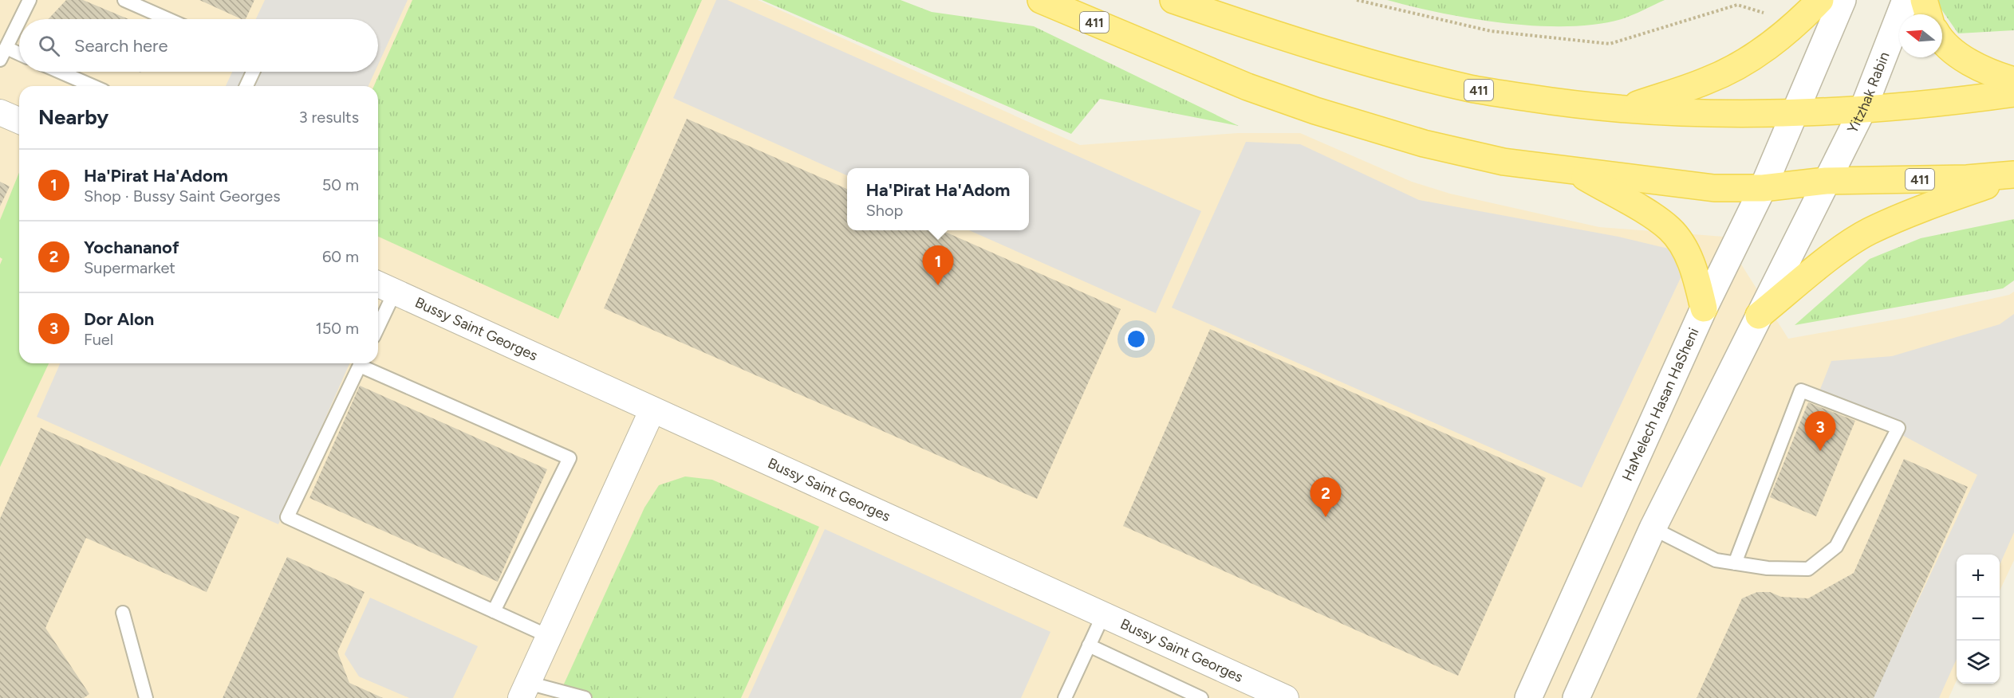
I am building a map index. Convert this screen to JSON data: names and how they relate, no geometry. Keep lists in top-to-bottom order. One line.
{"streets":{"main road":["411"],"street":["Yitzhak Rabin","Bussy Saint Georges","HaMelech Hasan HaSheni"]},"crossings":[["411","Yitzhak Rabin"],["411","HaMelech Hasan HaSheni"]],"north":"left","page":{"search":"Search here","heading":["Nearby","3 results"],"list":[{"mark":"1","name":"Ha'Pirat Ha'Adom","note":"Shop · Bussy Saint Georges","value":"50 m"},{"mark":"2","name":"Yochananof","note":"Supermarket","value":"60 m"},{"mark":"3","name":"Dor Alon","note":"Fuel","value":"150 m"}],"popup":["Ha'Pirat Ha'Adom","Shop"],"pins":["1","3","2"],"map_buttons":["+","−"]}}
